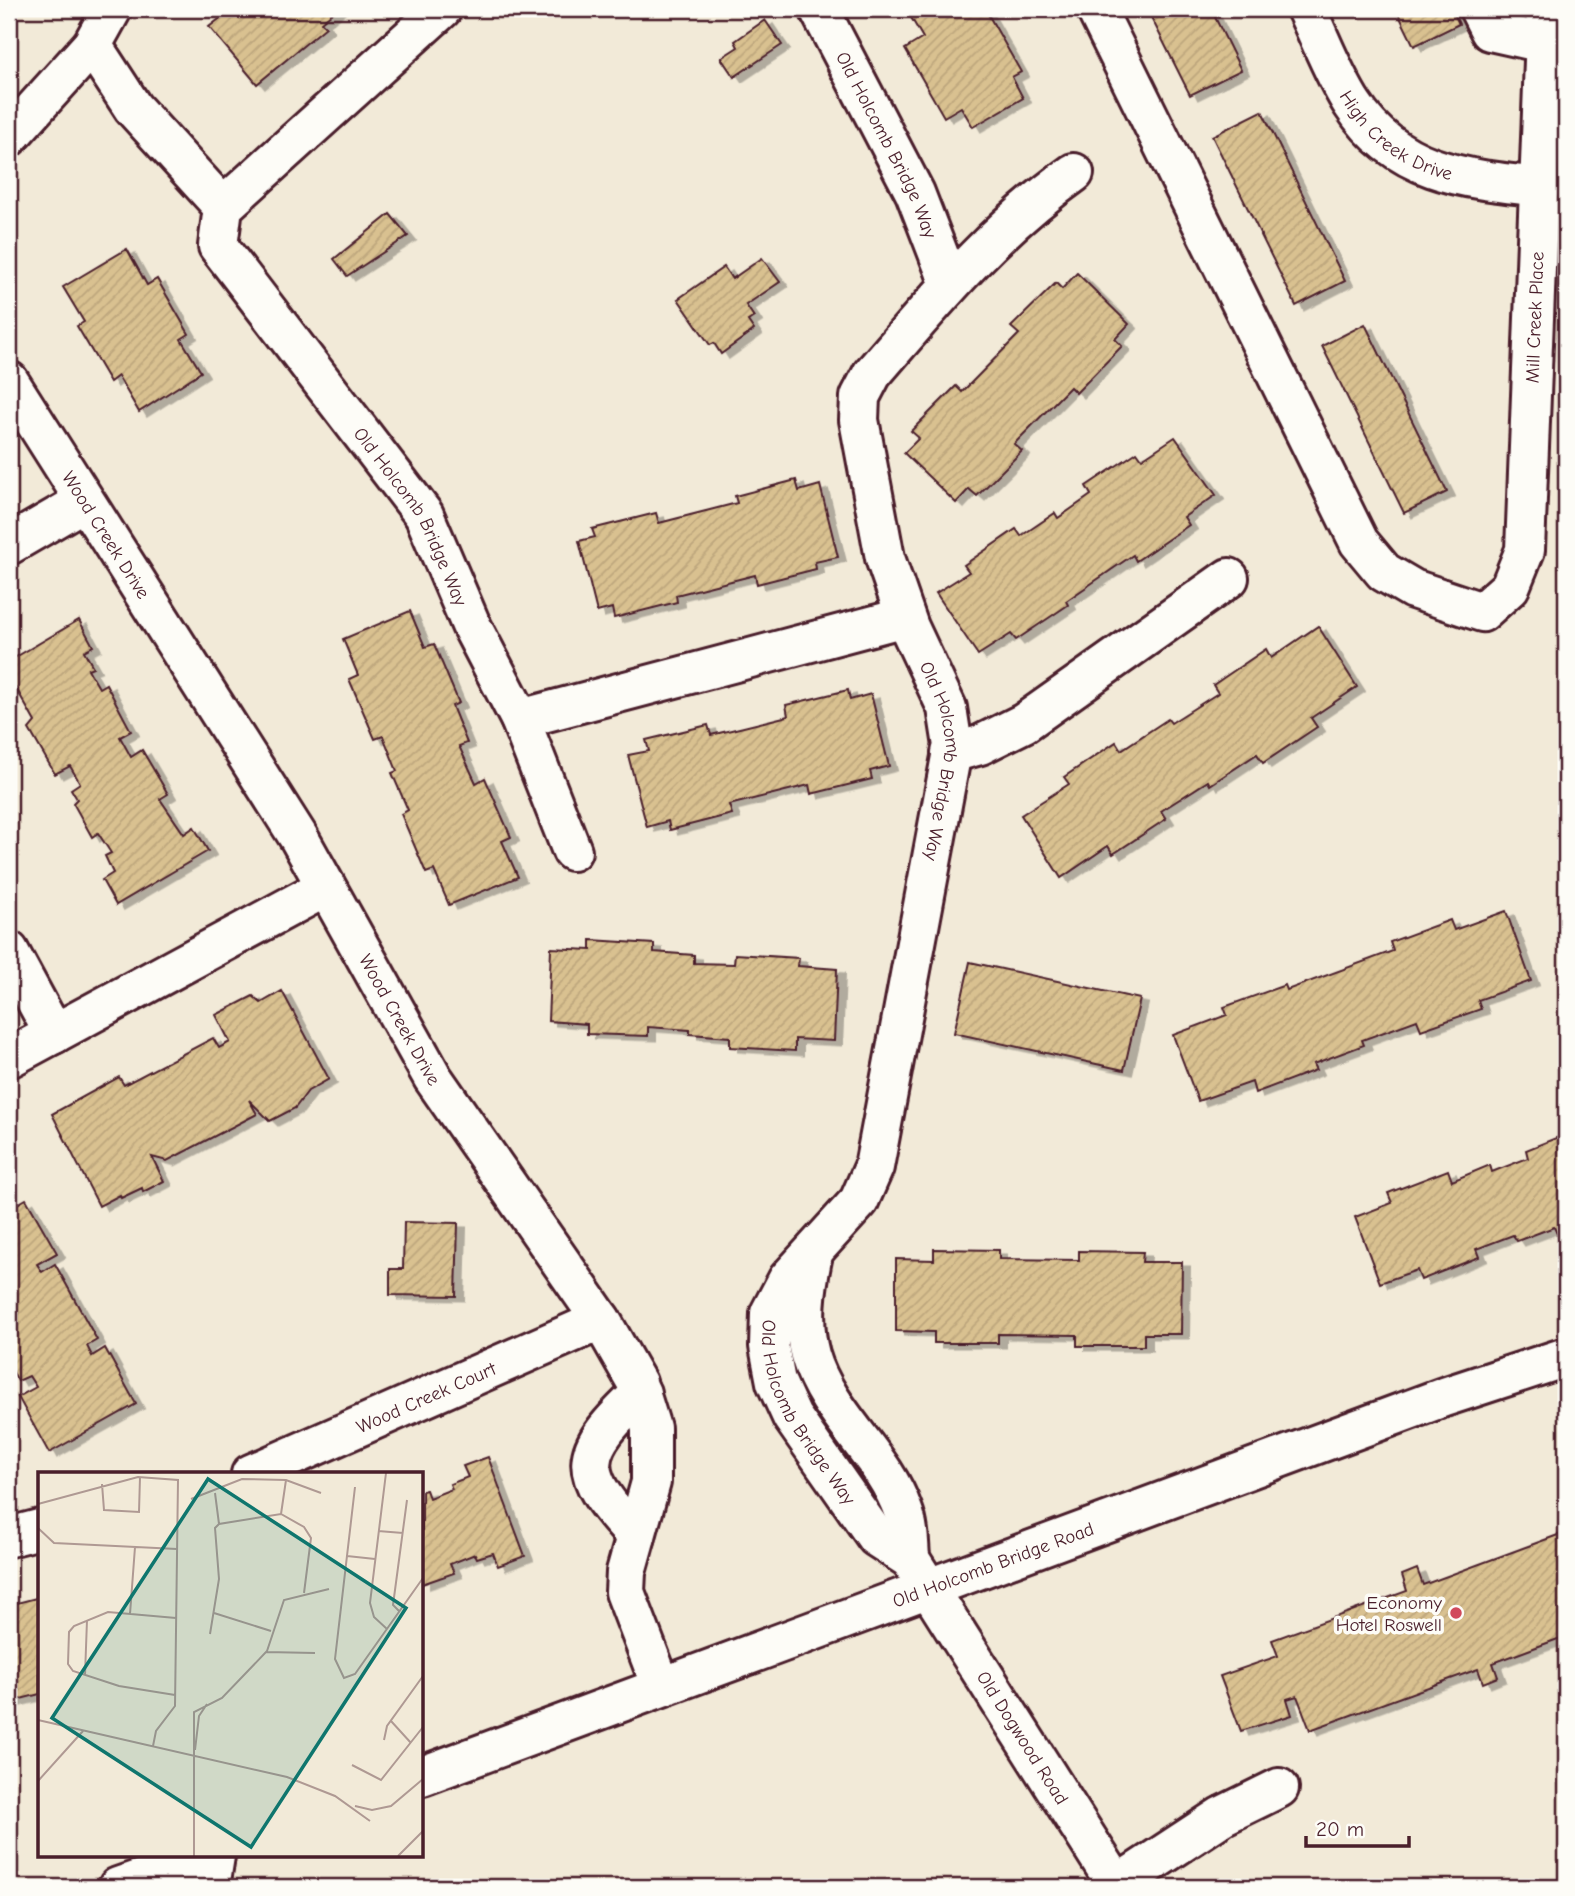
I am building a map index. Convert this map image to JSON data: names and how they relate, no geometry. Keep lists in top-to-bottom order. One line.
{"streets":{"street":["High Creek Drive","Old Holcomb Bridge Way","Mill Creek Place","Wood Creek Drive","Wood Creek Court","Old Holcomb Bridge Road","Old Dogwood Road"]},"crossings":[["High Creek Drive","Mill Creek Place"],["Old Holcomb Bridge Way","Old Holcomb Bridge Road"],["Old Holcomb Bridge Way","Old Dogwood Road"],["Wood Creek Drive","Wood Creek Court"],["Wood Creek Drive","Old Holcomb Bridge Road"],["Old Holcomb Bridge Road","Old Dogwood Road"]],"places":["Economy Hotel Roswell"],"scale_bar":"20 m"}
